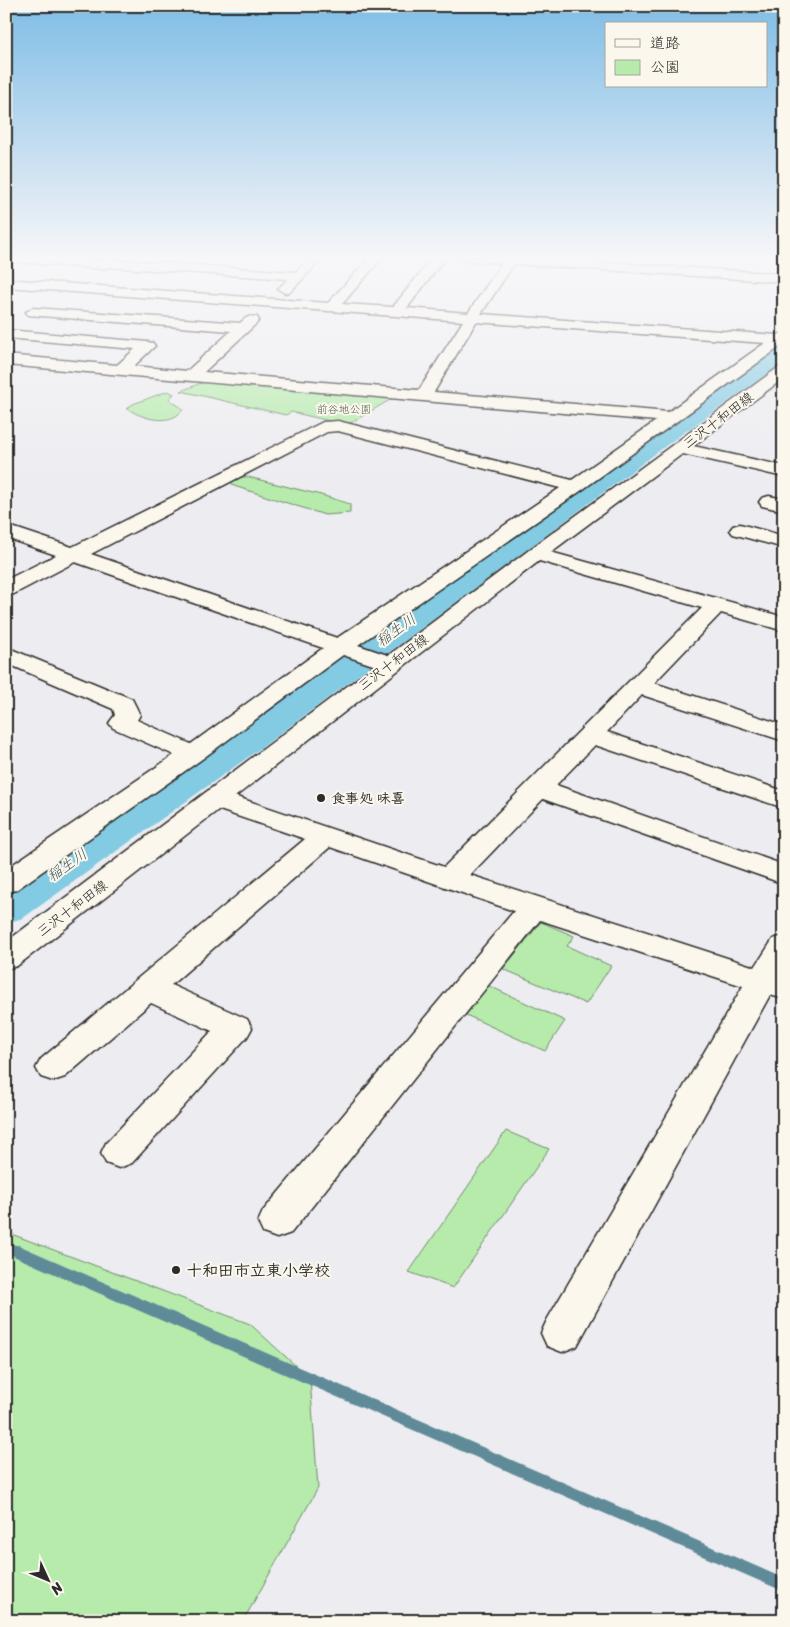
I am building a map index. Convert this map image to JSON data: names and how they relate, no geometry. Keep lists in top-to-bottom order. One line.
{"streets":{"street":["三沢十和田線"]},"water":["稲生川"],"parks":["前谷地公園"],"places":["食事処 味喜","十和田市立東小学校"],"legend":["道路","公園"],"north":"bottom right"}
